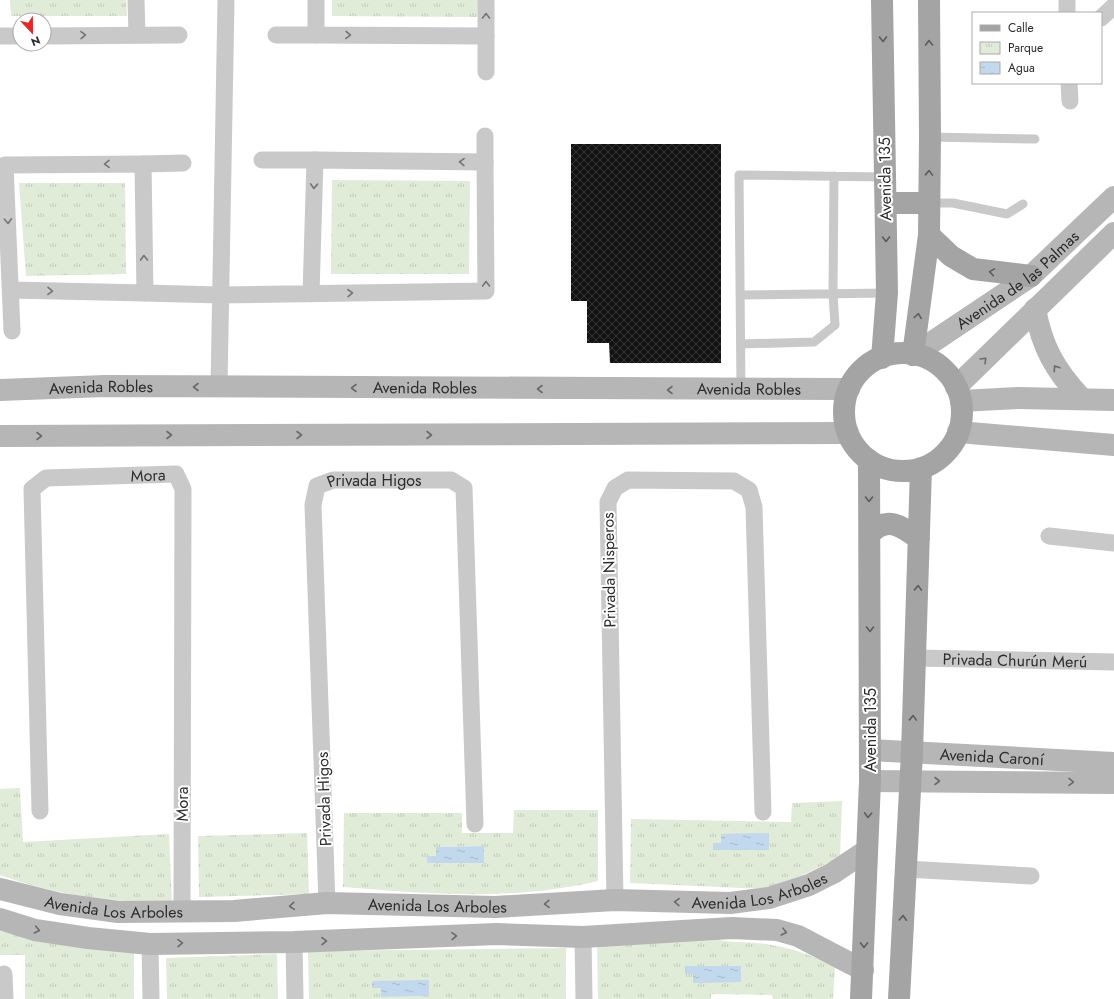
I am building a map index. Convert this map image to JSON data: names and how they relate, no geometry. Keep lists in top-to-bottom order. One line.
{"streets":{"main road":["Avenida 135"],"street":["Avenida de las Palmas","Avenida Robles","Mora","Privada Higos","Privada Nisperos","Privada Churún Merú","Avenida Caroní","Avenida Los Arboles"]},"crossings":[["Avenida 135","Avenida de las Palmas"],["Avenida 135","Avenida Robles"],["Avenida 135","Avenida Caroní"],["Avenida 135","Avenida Los Arboles"],["Avenida de las Palmas","Avenida Robles"],["Mora","Avenida Los Arboles"],["Privada Higos","Avenida Los Arboles"],["Privada Nisperos","Avenida Los Arboles"]],"legend":["Calle","Parque","Agua"],"north":"bottom"}
